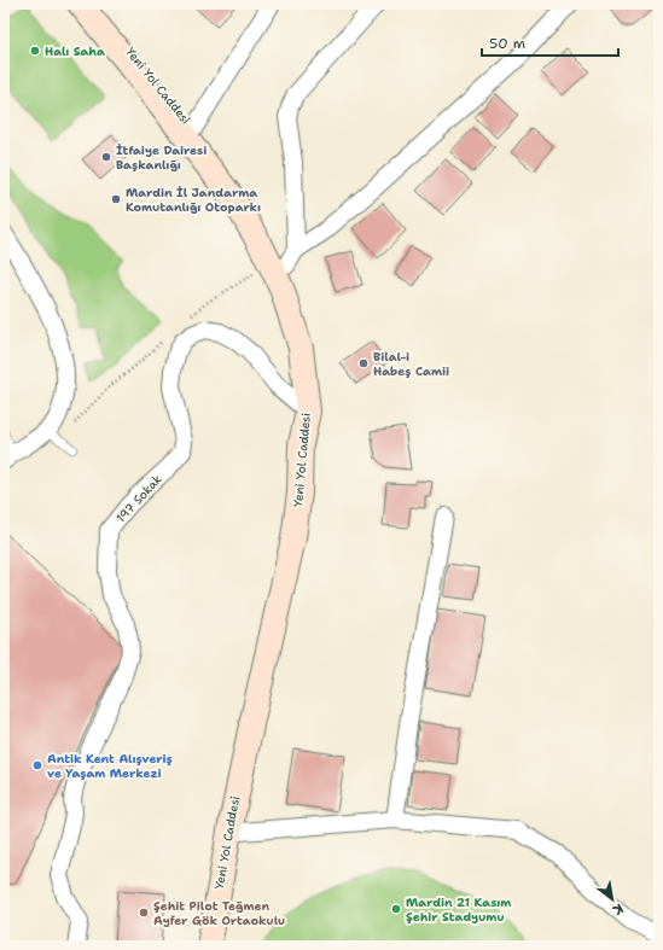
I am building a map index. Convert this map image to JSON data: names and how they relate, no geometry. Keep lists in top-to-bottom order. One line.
{"streets":{"main road":["Yeni Yol Caddesi"],"street":["197 Sokak"]},"crossings":[["Yeni Yol Caddesi","197 Sokak"]],"places":["Halı Saha","İtfaiye Dairesi Başkanlığı","Mardin İl Jandarma Komutanlığı Otoparkı","Bilal-i Habeş Camii","Antik Kent Alışveriş ve Yaşam Merkezi","Mardin 21 Kasım Şehir Stadyumu","Şehit Pilot Teğmen Ayfer Gök Ortaokulu"],"scale_bar":"50 m","north":"bottom right"}
